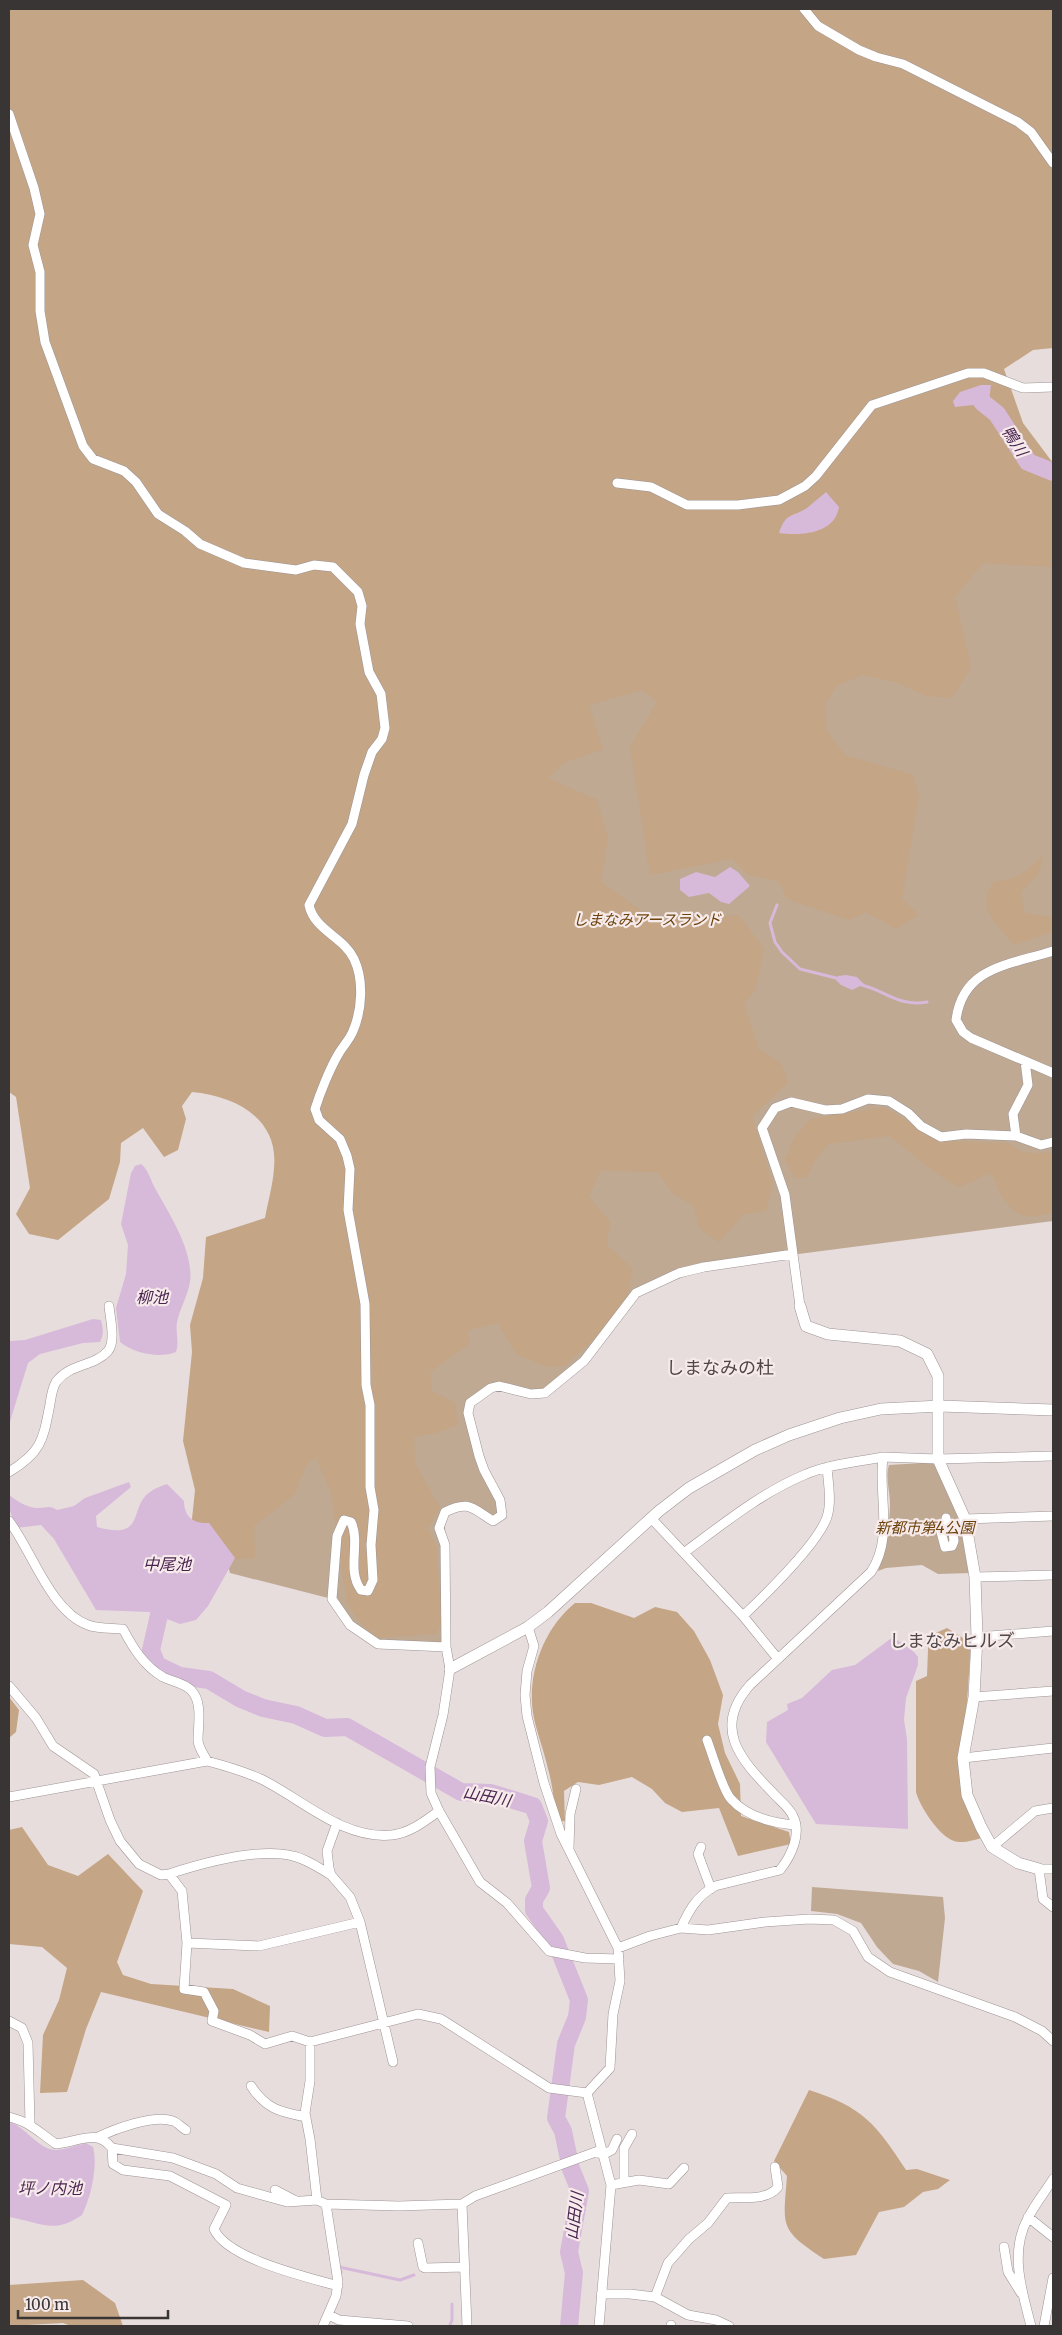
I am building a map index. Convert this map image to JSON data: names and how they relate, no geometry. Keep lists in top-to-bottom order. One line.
{"districts":["しまなみの杜","しまなみヒルズ"],"water":["鴨川","柳池","中尾池","山田川","坪ノ内池"],"parks":["しまなみアースランド","新都市第4公園"],"scale_bar":"100 m"}
